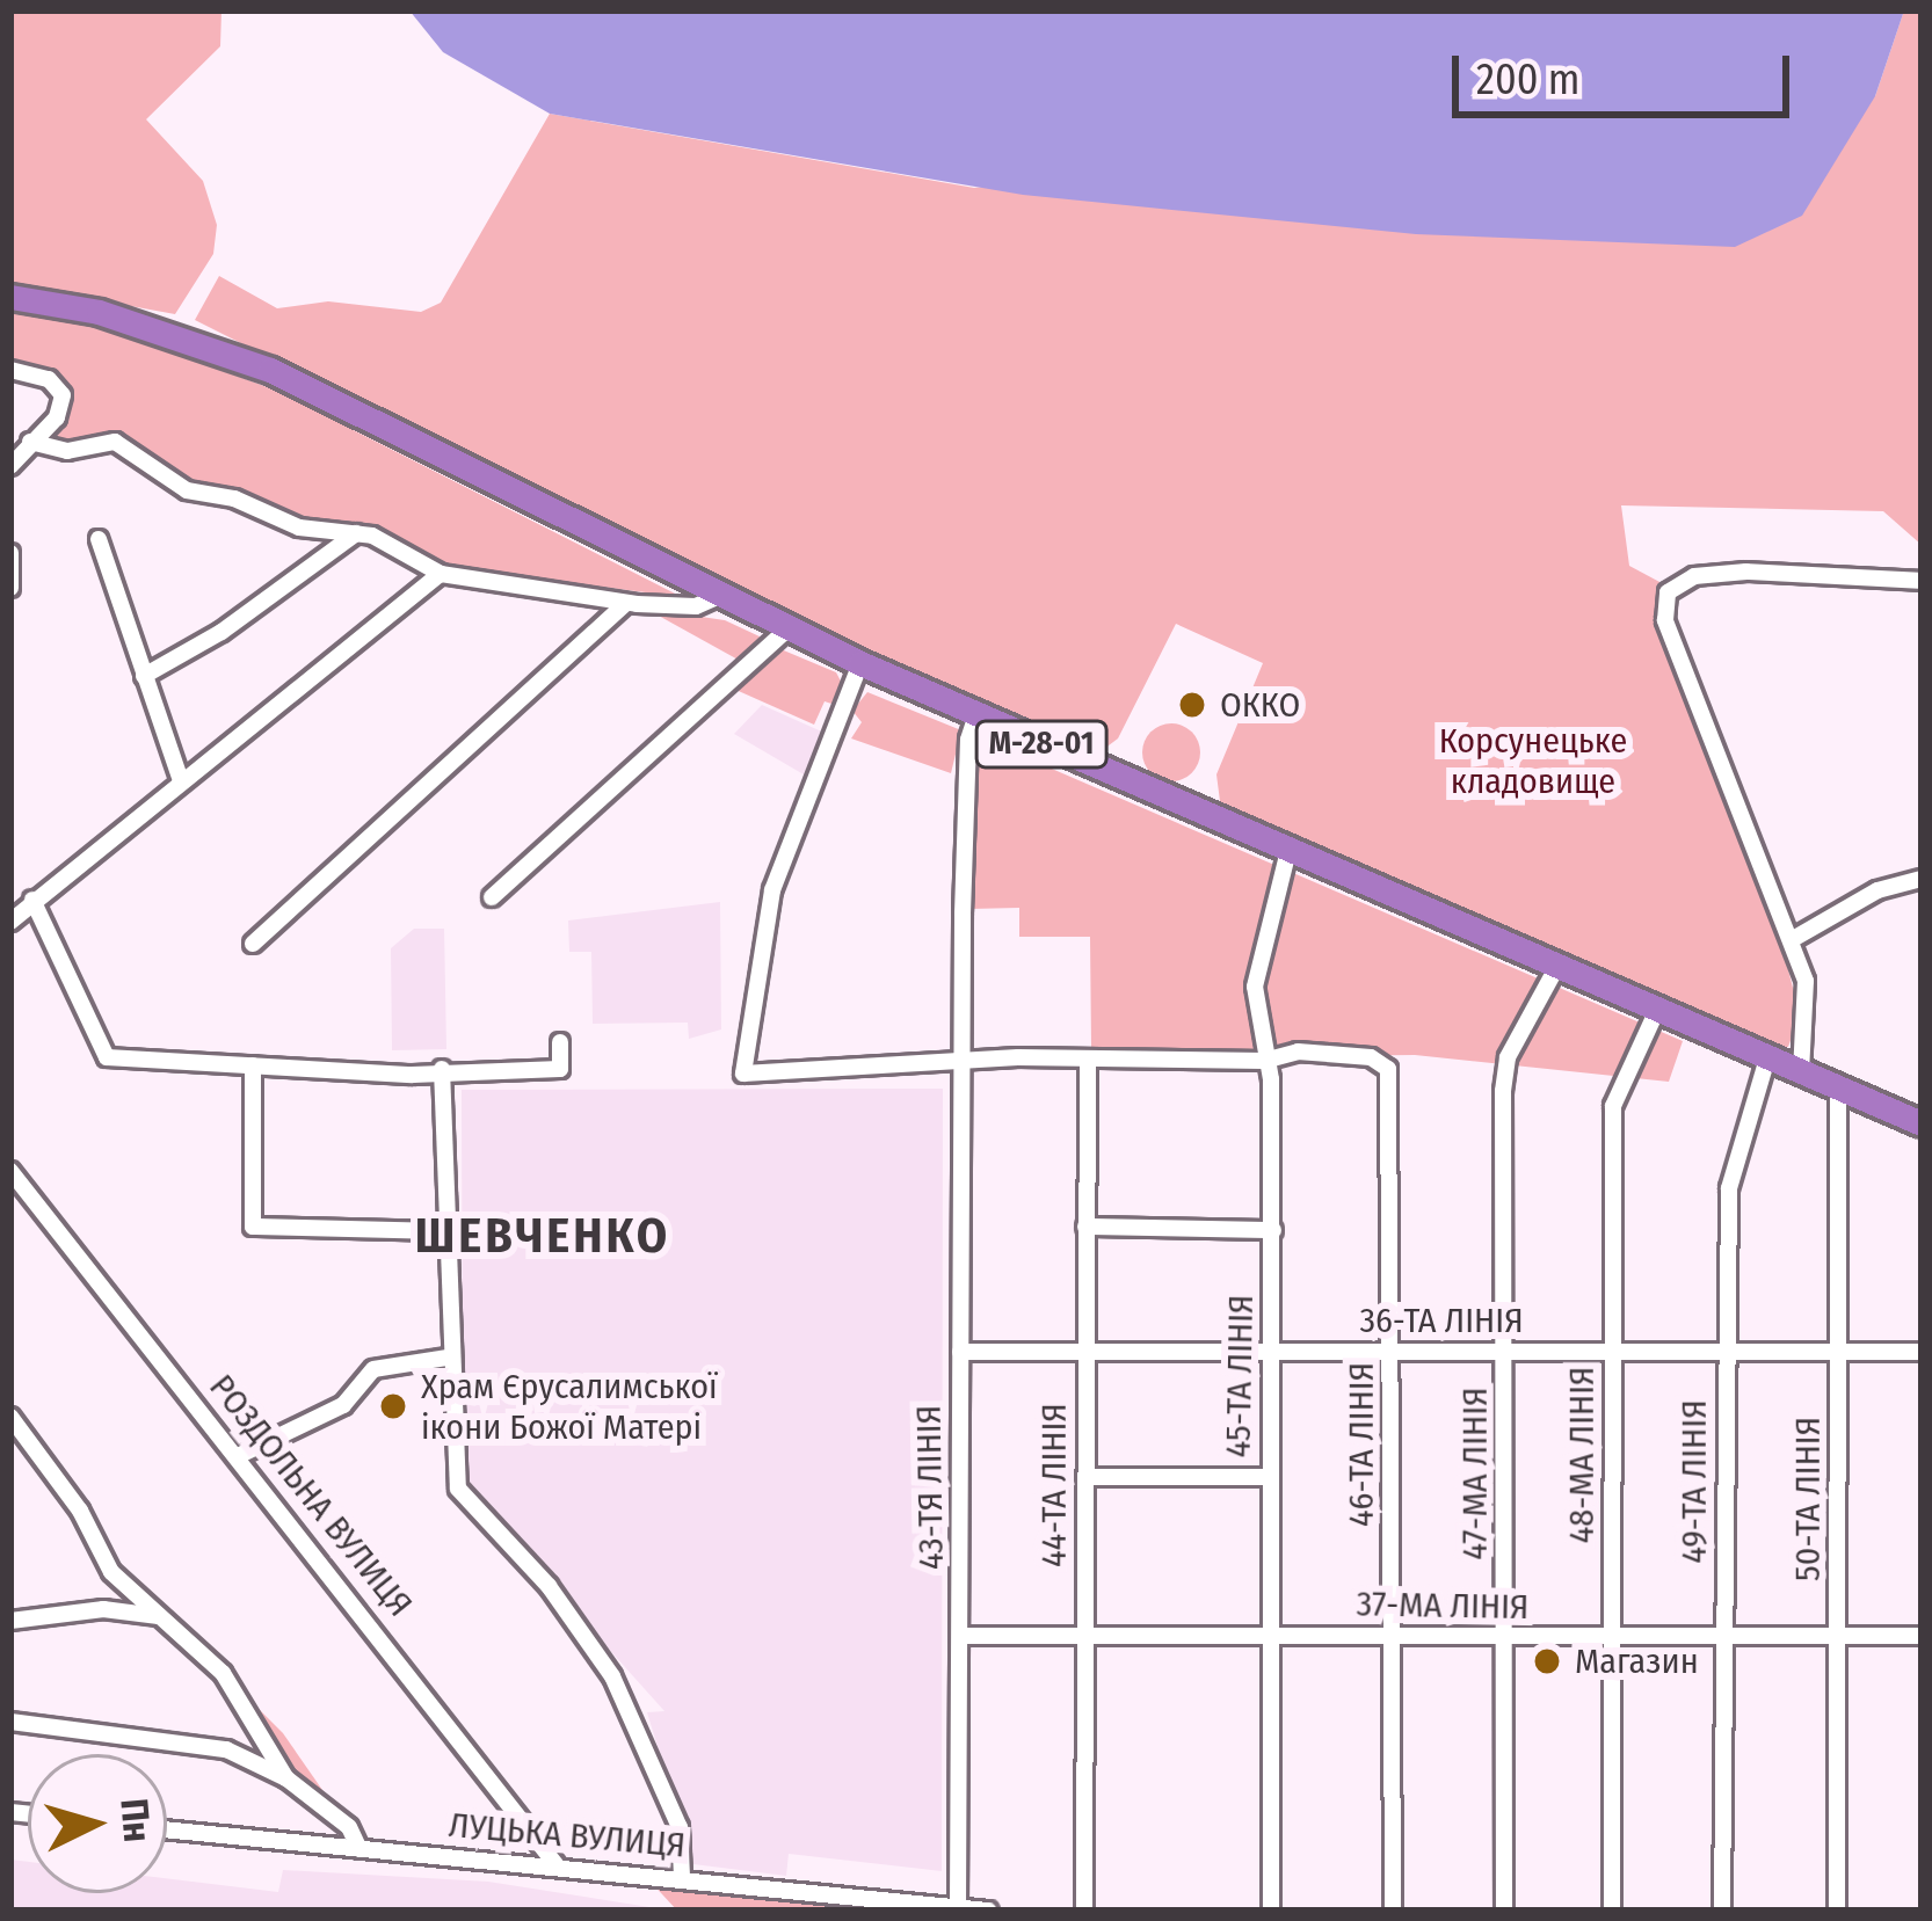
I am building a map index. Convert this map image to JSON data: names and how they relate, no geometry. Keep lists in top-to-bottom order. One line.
{"streets":{"highway":["М-28-01"],"street":["36-ТА ЛІНІЯ","45-ТА ЛІНІЯ","46-ТА ЛІНІЯ","48-МА ЛІНІЯ","47-МА ЛІНІЯ","49-ТА ЛІНІЯ","44-ТА ЛІНІЯ","43-ТЯ ЛІНІЯ","РОЗДОЛЬНА ВУЛИЦЯ","50-ТА ЛІНІЯ","37-МА ЛІНІЯ","ЛУЦЬКА ВУЛИЦЯ"]},"crossings":[["М-28-01","45-ТА ЛІНІЯ"],["М-28-01","48-МА ЛІНІЯ"],["М-28-01","47-МА ЛІНІЯ"],["М-28-01","49-ТА ЛІНІЯ"],["М-28-01","43-ТЯ ЛІНІЯ"],["М-28-01","50-ТА ЛІНІЯ"],["36-ТА ЛІНІЯ","45-ТА ЛІНІЯ"],["36-ТА ЛІНІЯ","46-ТА ЛІНІЯ"],["36-ТА ЛІНІЯ","48-МА ЛІНІЯ"],["36-ТА ЛІНІЯ","47-МА ЛІНІЯ"],["36-ТА ЛІНІЯ","49-ТА ЛІНІЯ"],["36-ТА ЛІНІЯ","44-ТА ЛІНІЯ"],["36-ТА ЛІНІЯ","43-ТЯ ЛІНІЯ"],["36-ТА ЛІНІЯ","50-ТА ЛІНІЯ"],["45-ТА ЛІНІЯ","46-ТА ЛІНІЯ"],["45-ТА ЛІНІЯ","37-МА ЛІНІЯ"],["46-ТА ЛІНІЯ","37-МА ЛІНІЯ"],["48-МА ЛІНІЯ","37-МА ЛІНІЯ"],["47-МА ЛІНІЯ","37-МА ЛІНІЯ"],["49-ТА ЛІНІЯ","37-МА ЛІНІЯ"],["44-ТА ЛІНІЯ","37-МА ЛІНІЯ"],["43-ТЯ ЛІНІЯ","37-МА ЛІНІЯ"],["43-ТЯ ЛІНІЯ","ЛУЦЬКА ВУЛИЦЯ"],["РОЗДОЛЬНА ВУЛИЦЯ","ЛУЦЬКА ВУЛИЦЯ"],["50-ТА ЛІНІЯ","37-МА ЛІНІЯ"]],"districts":["ШЕВЧЕНКО"],"parks":["Корсунецьке кладовище"],"places":["ОККО","Храм Єрусалимської ікони Божої Матері","Магазин"],"scale_bar":"200 m","north":"right"}
